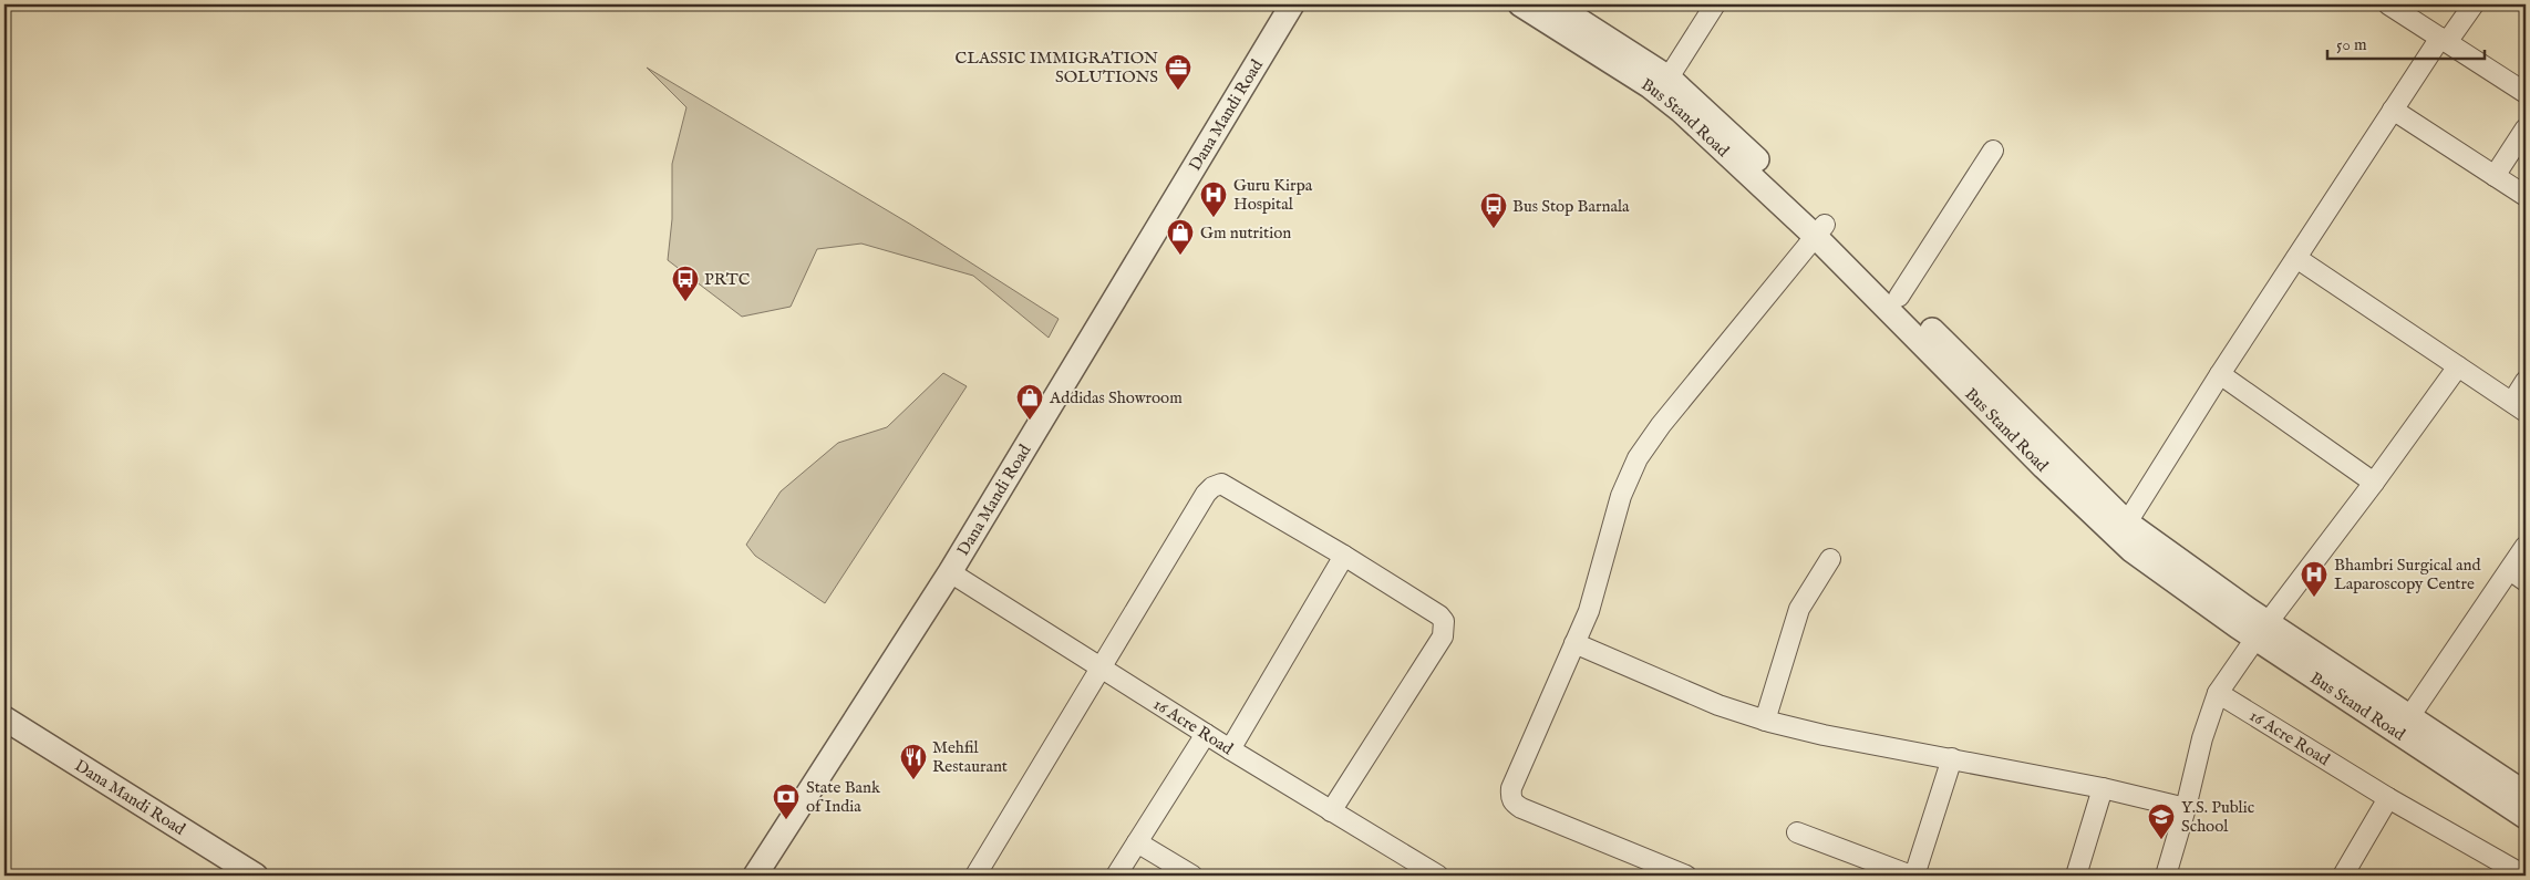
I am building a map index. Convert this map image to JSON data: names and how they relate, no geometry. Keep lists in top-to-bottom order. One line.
{"streets":{"street":["Dana Mandi Road","Bus Stand Road","16 Acre Road"]},"crossings":[["Dana Mandi Road","16 Acre Road"]],"places":{"office":["CLASSIC IMMIGRATION SOLUTIONS"],"hospital":["Guru Kirpa Hospital","Bhambri Surgical and Laparoscopy Centre"],"bus stop":["Bus Stop Barnala","PRTC"],"shop":["Gm nutrition","Addidas Showroom"],"restaurant":["Mehfil Restaurant"],"bank":["State Bank of India"],"school or university":["Y.S. Public School"]},"scale_bar":"50 m"}
